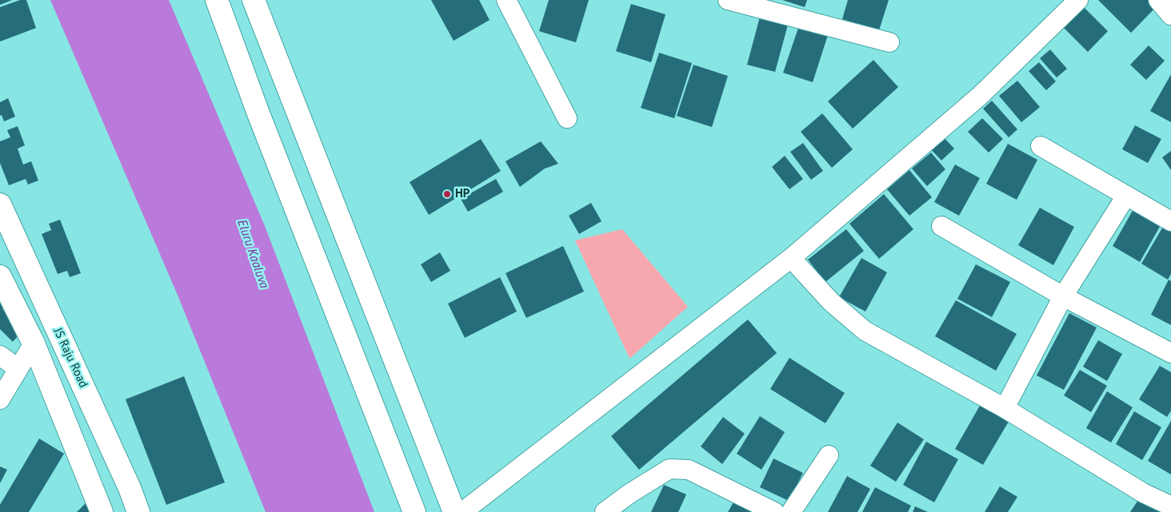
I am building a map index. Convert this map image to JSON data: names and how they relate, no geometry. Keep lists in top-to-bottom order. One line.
{"streets":{"main road":["JS Raju Road"]},"water":["Eluru Kaaluva"],"places":["HP"]}
